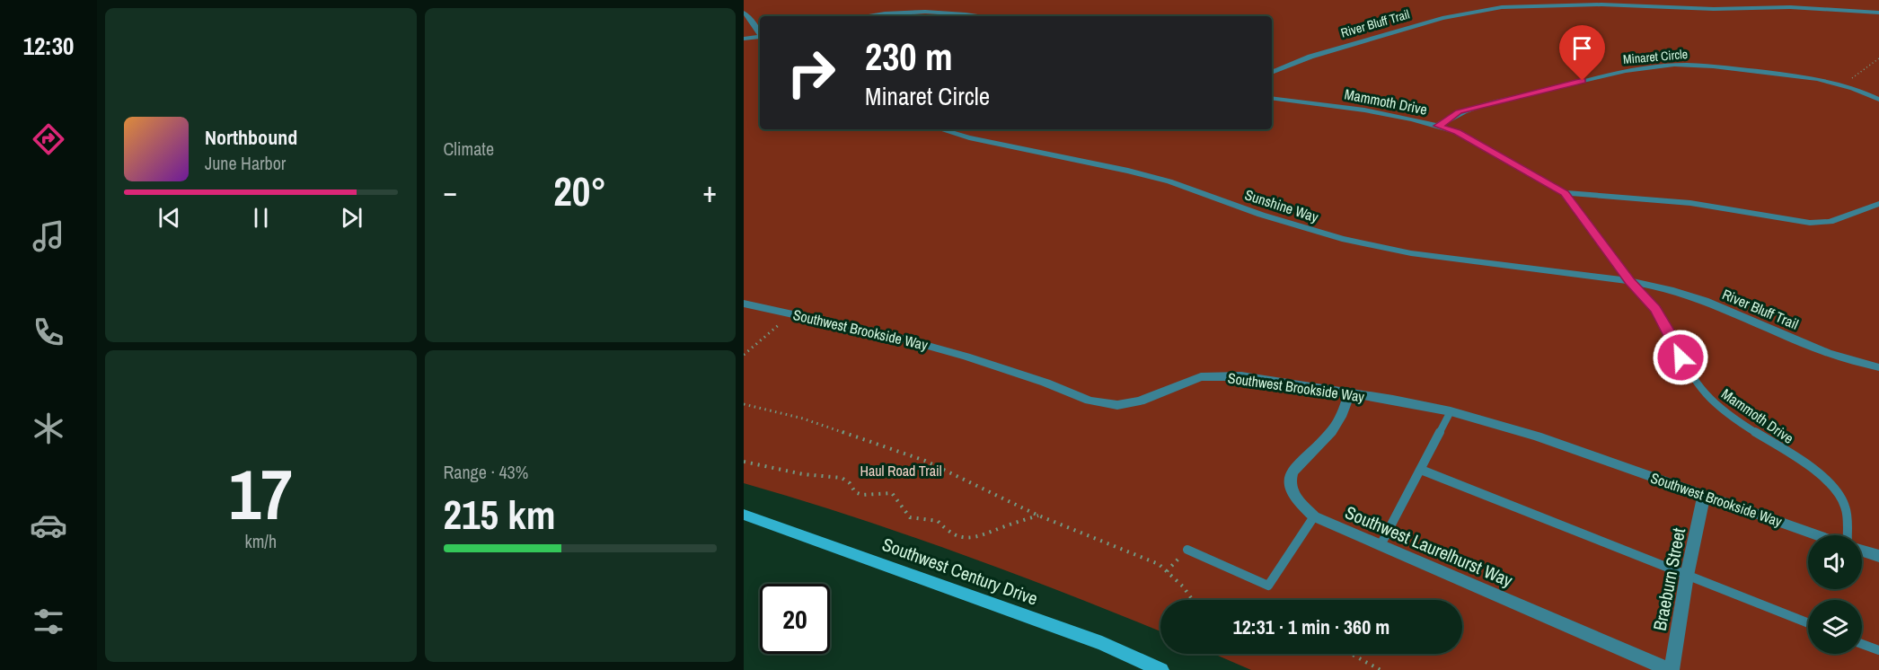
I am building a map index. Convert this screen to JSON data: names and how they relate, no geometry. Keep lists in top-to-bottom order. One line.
{"streets":{"main road":["Southwest Century Drive"],"street":["River Bluff Trail","Minaret Circle","Mammoth Drive","Sunshine Way","Southwest Brookside Way","Southwest Laurelhurst Way","Braeburn Street"]},"crossings":[["River Bluff Trail","Mammoth Drive"],["River Bluff Trail","Sunshine Way"],["Minaret Circle","Mammoth Drive"],["Mammoth Drive","Sunshine Way"],["Southwest Brookside Way","Southwest Laurelhurst Way"],["Southwest Brookside Way","Braeburn Street"],["Southwest Laurelhurst Way","Braeburn Street"]],"parks":["Haul Road Trail"],"page":{"tabs":"12:30","tile":["Climate",["17","km/h"],["Range · 43%","215 km"]],"turn":["230 m","Minaret Circle"],"song":["Northbound","June Harbor"],"heat":["−","20°","+"],"limit":"20","trip":"12:31 · 1 min · 360 m"}}
